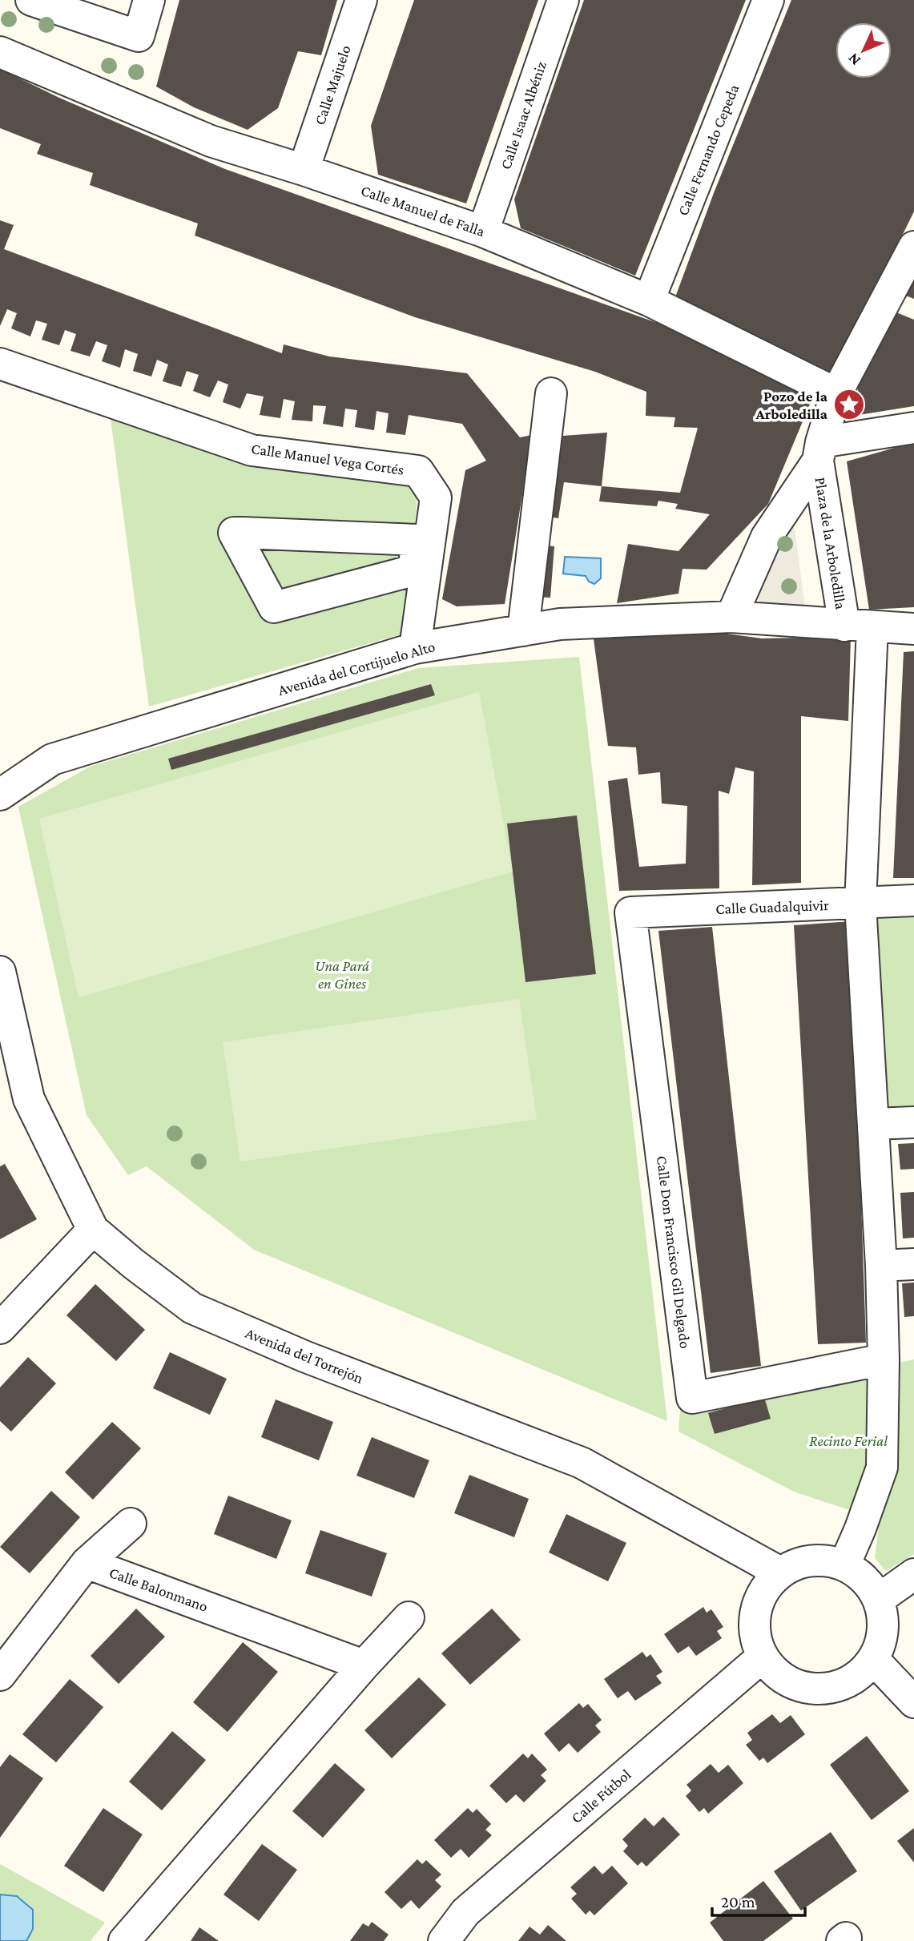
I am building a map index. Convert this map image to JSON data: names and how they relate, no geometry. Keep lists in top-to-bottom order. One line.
{"streets":{"street":["Calle Majuelo","Calle Isaac Albéniz","Calle Fernando Cepeda","Calle Manuel de Falla","Calle Manuel Vega Cortés","Plaza de la Arboledilla","Avenida del Cortijuelo Alto","Calle Guadalquivir","Calle Don Francisco Gil Delgado","Avenida del Torrejón","Calle Balonmano","Calle Fútbol"]},"crossings":[["Calle Majuelo","Calle Manuel de Falla"],["Calle Isaac Albéniz","Calle Manuel de Falla"],["Calle Fernando Cepeda","Calle Manuel de Falla"],["Calle Manuel Vega Cortés","Avenida del Cortijuelo Alto"],["Plaza de la Arboledilla","Avenida del Cortijuelo Alto"],["Calle Guadalquivir","Calle Don Francisco Gil Delgado"],["Avenida del Torrejón","Calle Fútbol"]],"parks":["Una Pará en Gines","Recinto Ferial"],"places":{"place":["Pozo de la Arboledilla"]},"scale_bar":"20 m","north":"bottom left"}
